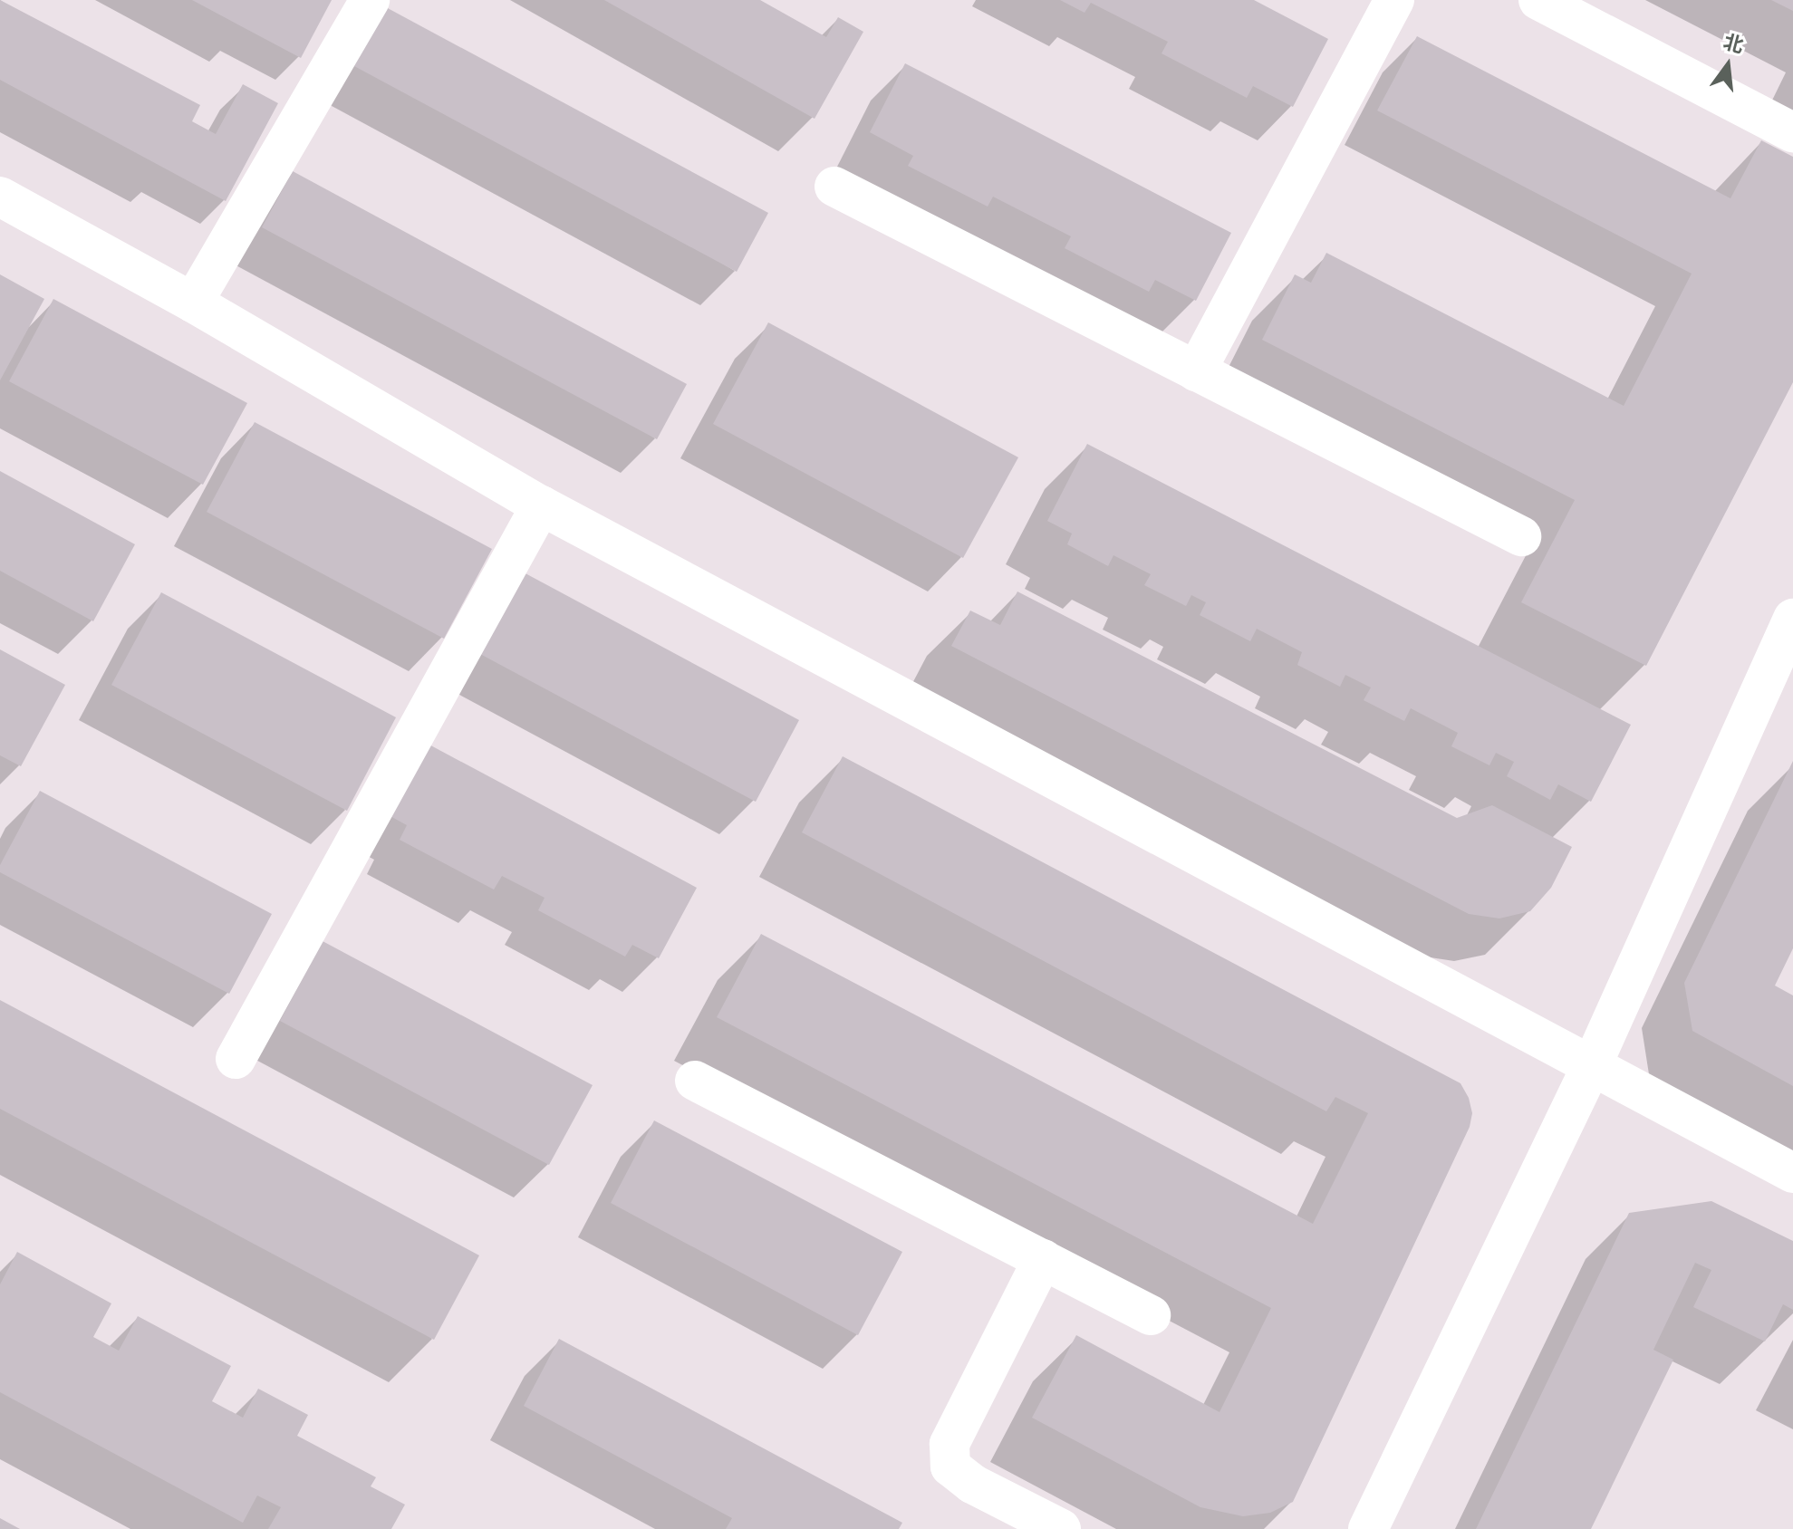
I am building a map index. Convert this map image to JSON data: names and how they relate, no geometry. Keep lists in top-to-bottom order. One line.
{"north":"top"}
